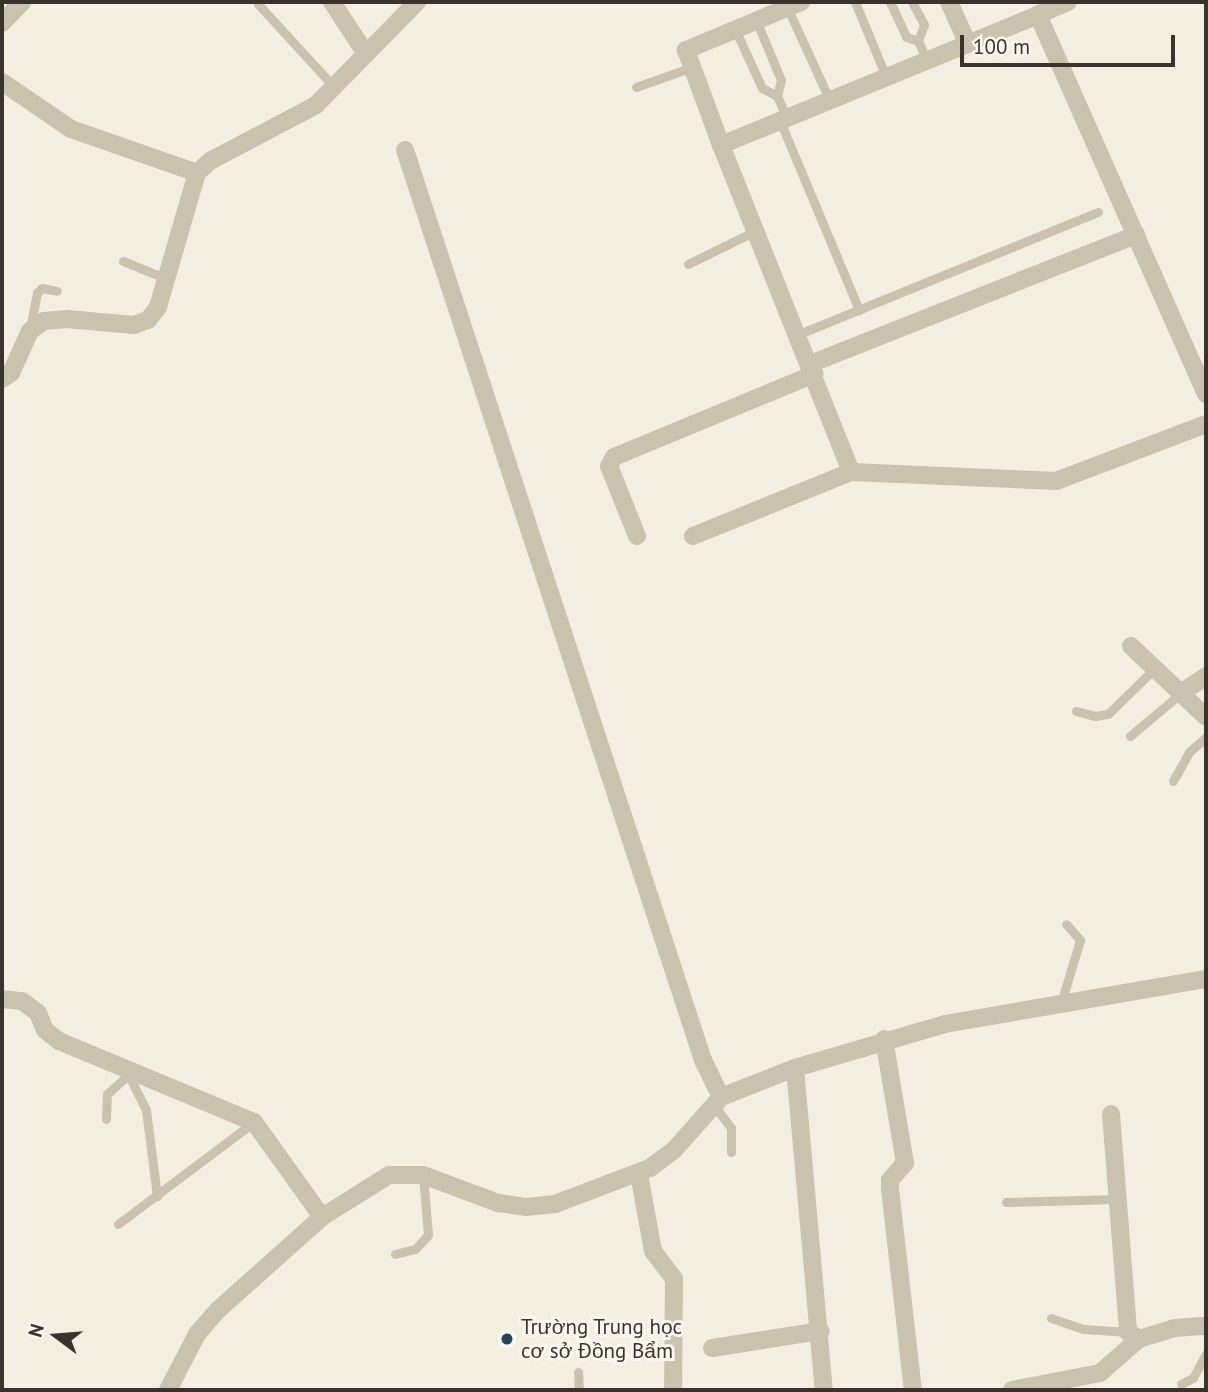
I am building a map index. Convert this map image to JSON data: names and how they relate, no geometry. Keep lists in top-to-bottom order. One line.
{"places":["Trường Trung học cơ sở Đồng Bẩm"],"scale_bar":"100 m","north":"left"}
